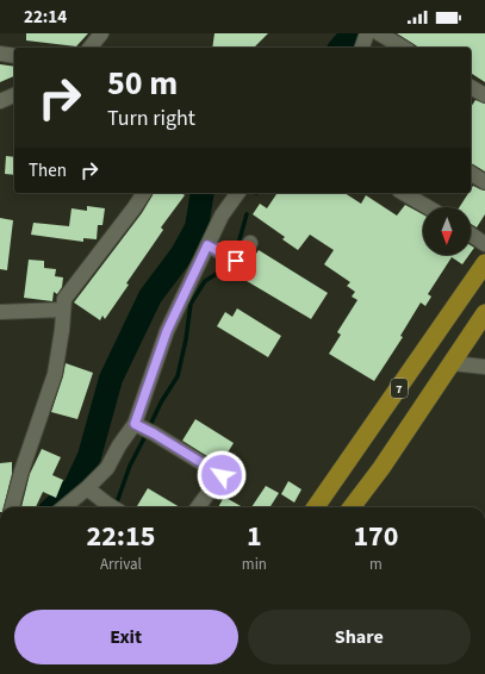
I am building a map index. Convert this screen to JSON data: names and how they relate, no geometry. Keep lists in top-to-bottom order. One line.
{"streets":{"main road":["7"]},"north":"bottom","page":{"status":"22:14","turn":["50 m","Turn right"],"then":"Then","eta":["22:15","Arrival","1","min","170","m"],"buttons":["Exit","Share"]}}
